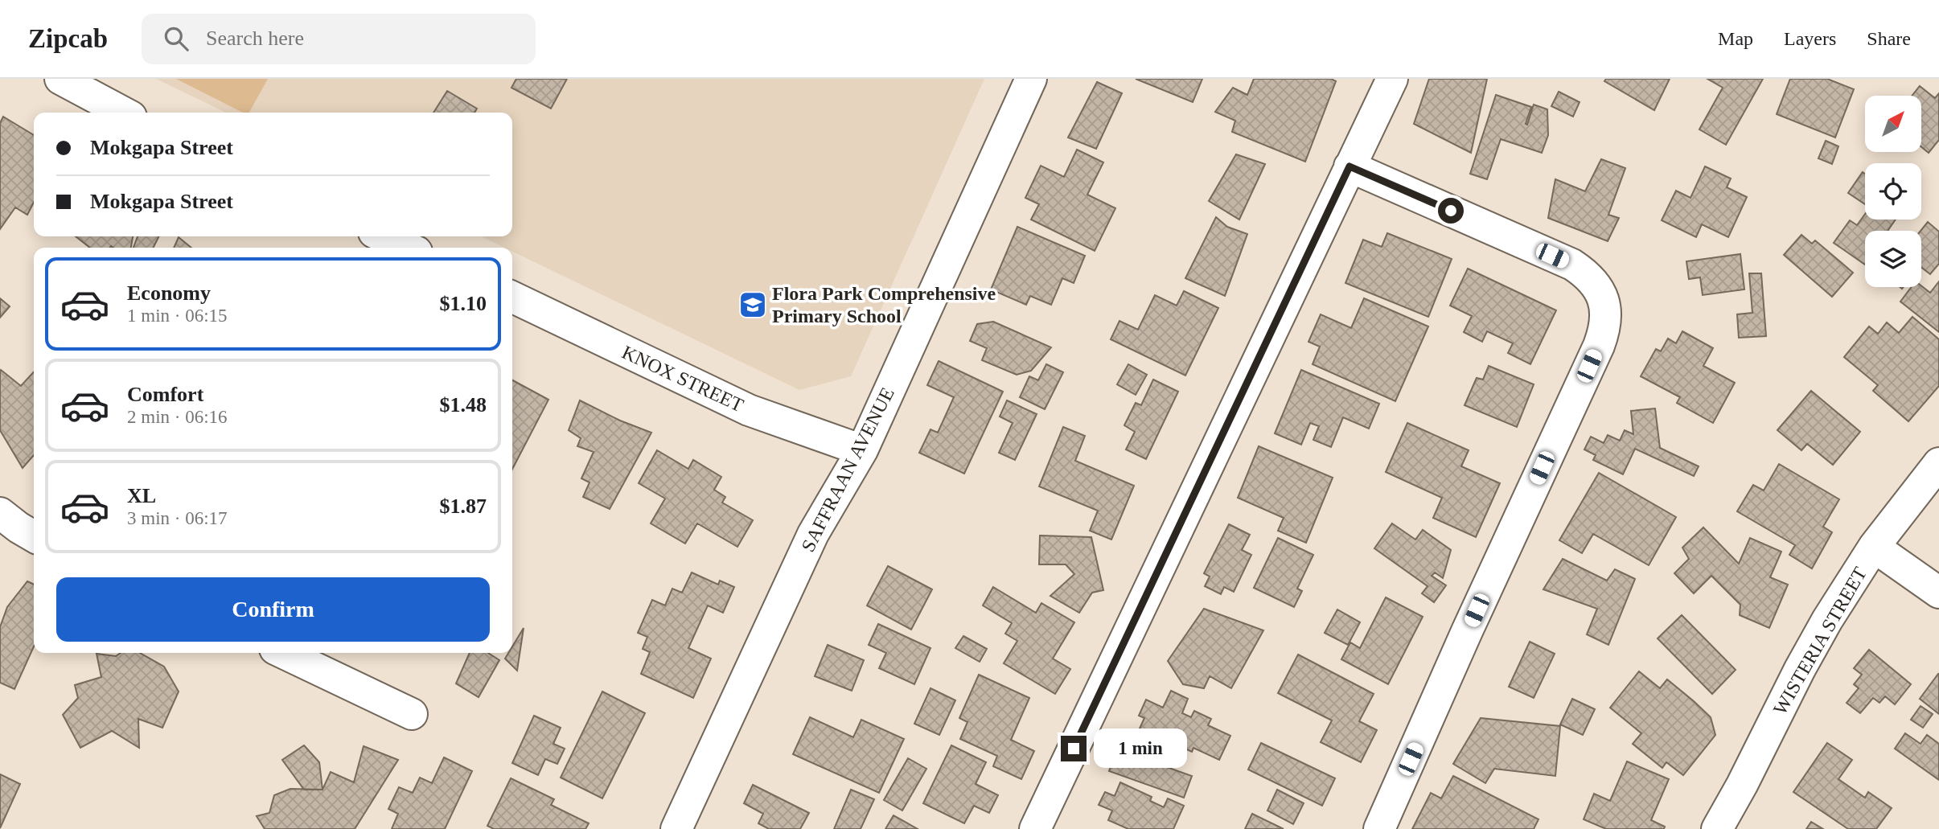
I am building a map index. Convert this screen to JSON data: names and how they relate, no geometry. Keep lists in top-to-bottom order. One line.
{"streets":{"street":["KNOX STREET","SAFFRAAN AVENUE","WISTERIA STREET"]},"crossings":[["KNOX STREET","SAFFRAAN AVENUE"]],"places":{"school or university":["Flora Park Comprehensive Primary School"]},"north":"top right","page":{"header":"Zipcab","search":"Search here","nav":["Map","Layers","Share"],"banner":["Mokgapa Street","Mokgapa Street"],"list":[{"name":"Economy","note":"1 min · 06:15","value":"$1.10"},{"name":"Comfort","note":"2 min · 06:16","value":"$1.48"},{"name":"XL","note":"3 min · 06:17","value":"$1.87"}],"buttons":"Confirm","bubble":"1 min"}}
